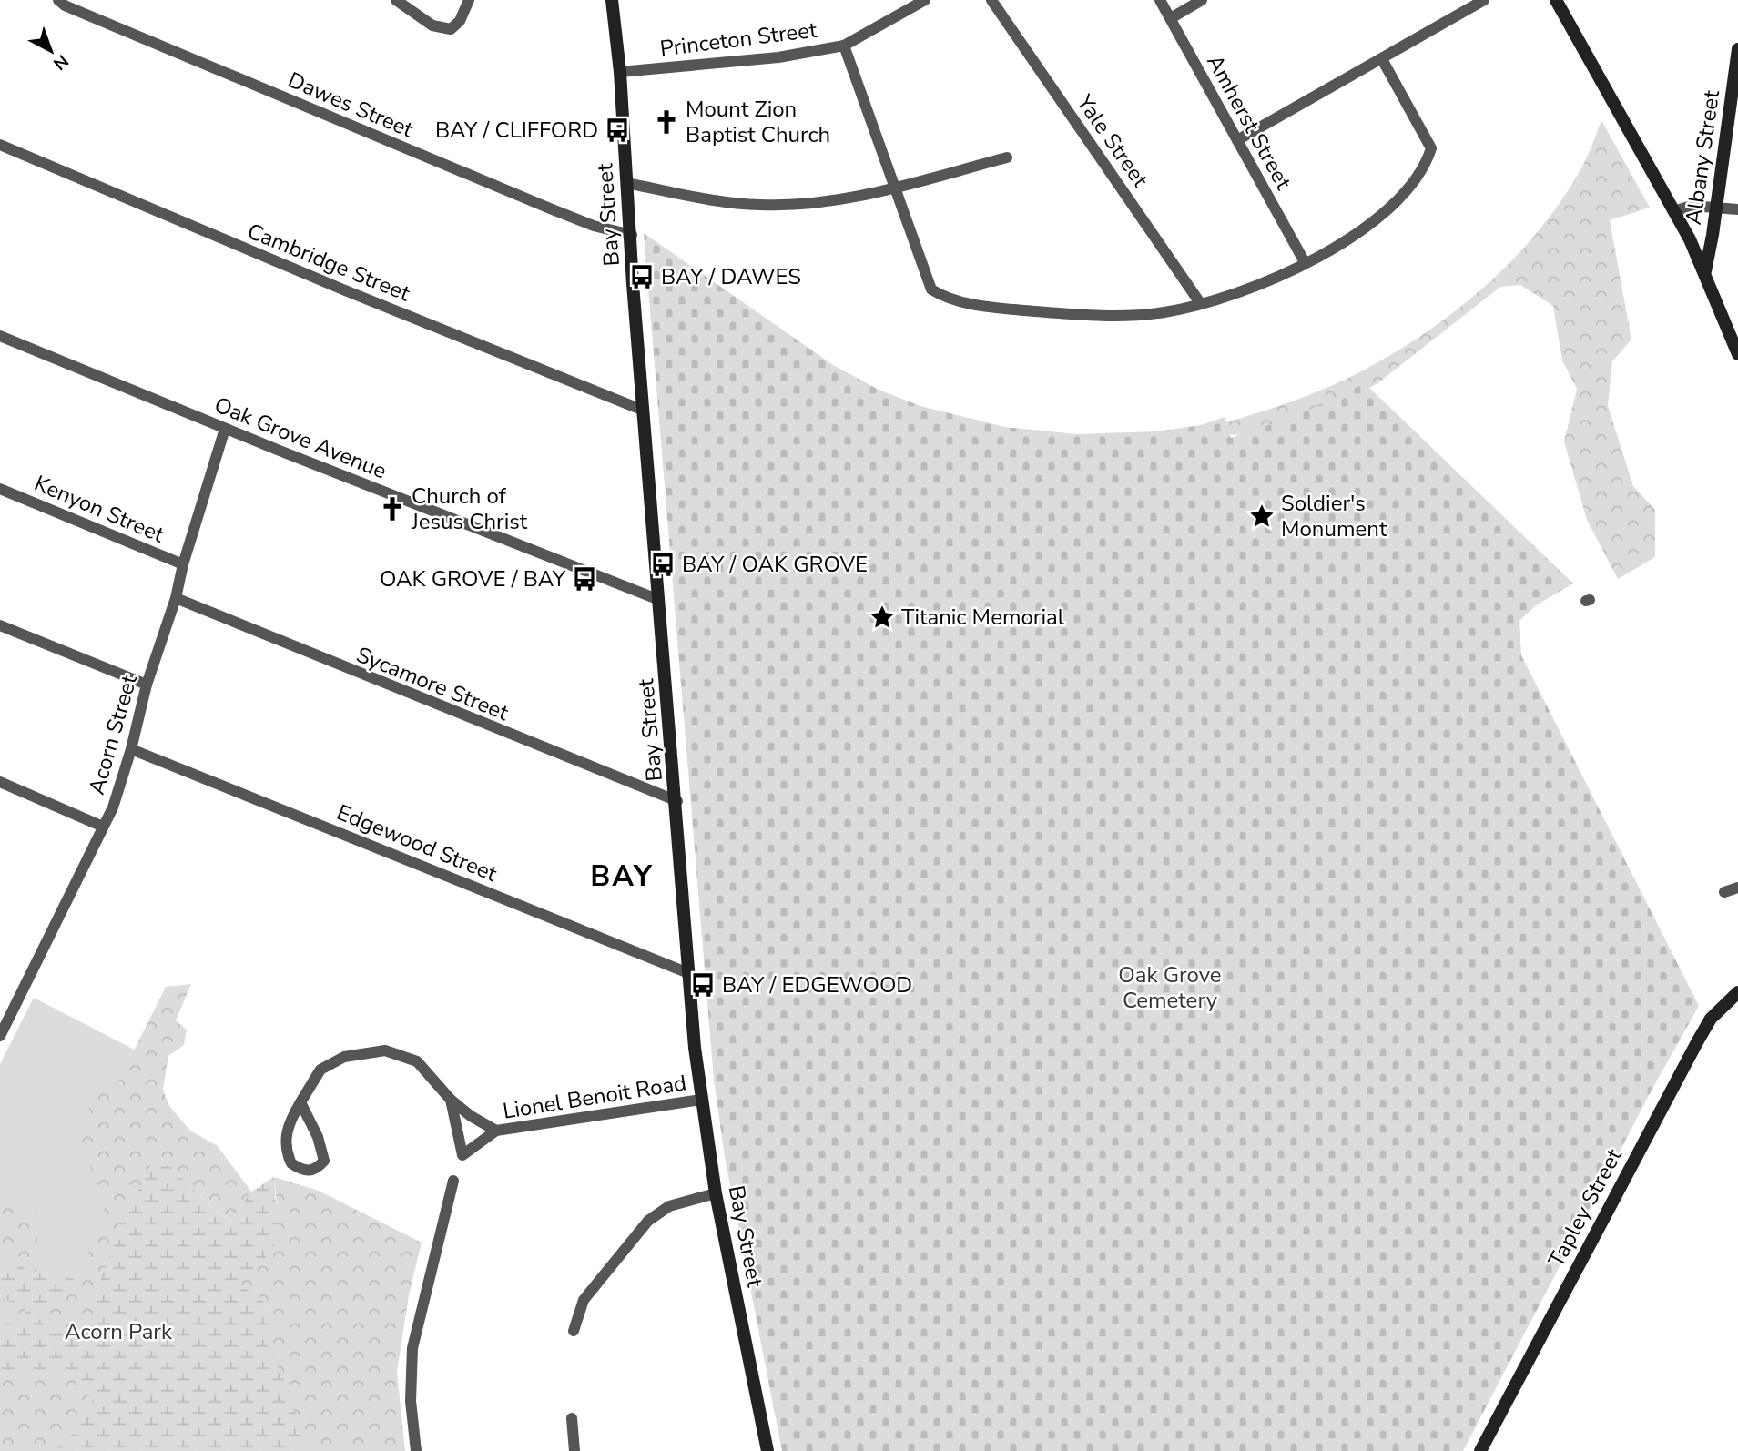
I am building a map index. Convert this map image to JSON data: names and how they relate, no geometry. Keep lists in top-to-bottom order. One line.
{"streets":{"main road":["Albany Street","Bay Street","Tapley Street"],"street":["Princeton Street","Dawes Street","Amherst Street","Yale Street","Cambridge Street","Oak Grove Avenue","Kenyon Street","Sycamore Street","Acorn Street","Edgewood Street","Lionel Benoit Road"]},"crossings":[["Princeton Street","Bay Street"],["Dawes Street","Bay Street"],["Bay Street","Cambridge Street"],["Bay Street","Oak Grove Avenue"],["Bay Street","Sycamore Street"],["Bay Street","Edgewood Street"],["Bay Street","Lionel Benoit Road"],["Oak Grove Avenue","Acorn Street"],["Kenyon Street","Acorn Street"],["Sycamore Street","Acorn Street"],["Acorn Street","Edgewood Street"]],"districts":["BAY"],"parks":["Oak Grove Cemetery","Acorn Park"],"places":{"church":["Mount Zion Baptist Church","Church of Jesus Christ"],"bus stop":["BAY / CLIFFORD","BAY / DAWES","BAY / OAK GROVE","OAK GROVE / BAY","BAY / EDGEWOOD"],"place":["Soldier's Monument","Titanic Memorial"]},"north":"bottom right"}
